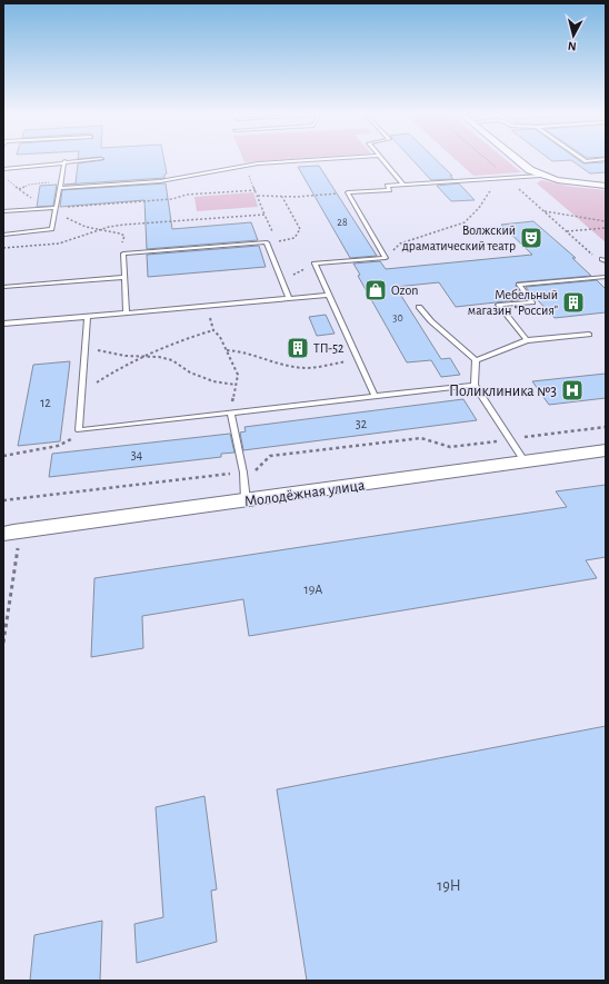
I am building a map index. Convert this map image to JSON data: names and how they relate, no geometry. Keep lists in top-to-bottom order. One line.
{"streets":{"street":["Молодёжная улица"]},"places":{"theatre":["Волжский драматический театр"],"shop":["Ozon"],"building":["Мебельный магазин \"Россия\"","ТП-52"],"hospital":["Поликлиника №3"]},"house_numbers":["28","30","12","32","34","19А","19Н"],"north":"bottom"}
